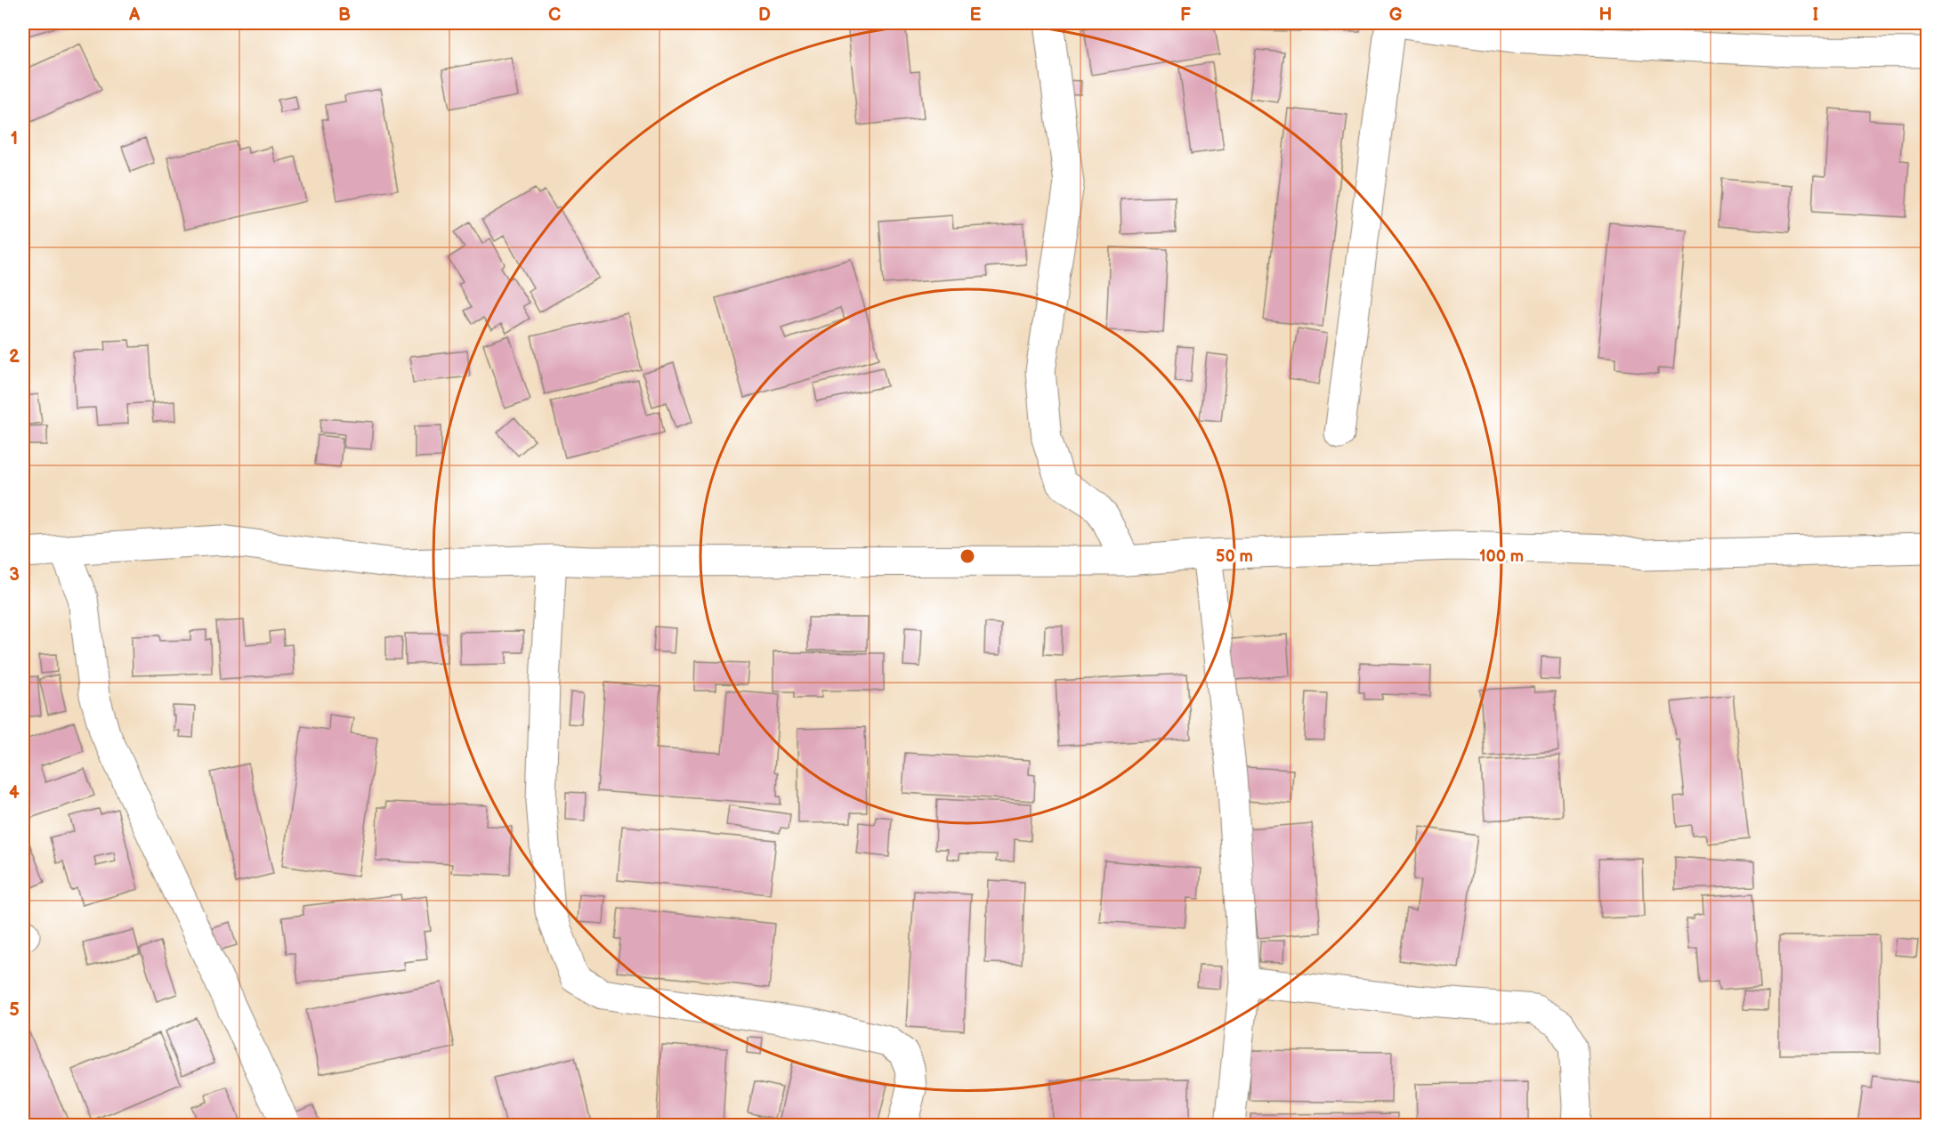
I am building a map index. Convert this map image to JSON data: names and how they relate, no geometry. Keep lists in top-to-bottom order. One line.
{"grid":{"columns":["A","B","C","D","E","F","G","H","I"],"rows":["1","2","3","4","5"]},"rings":["50 m","100 m"]}
